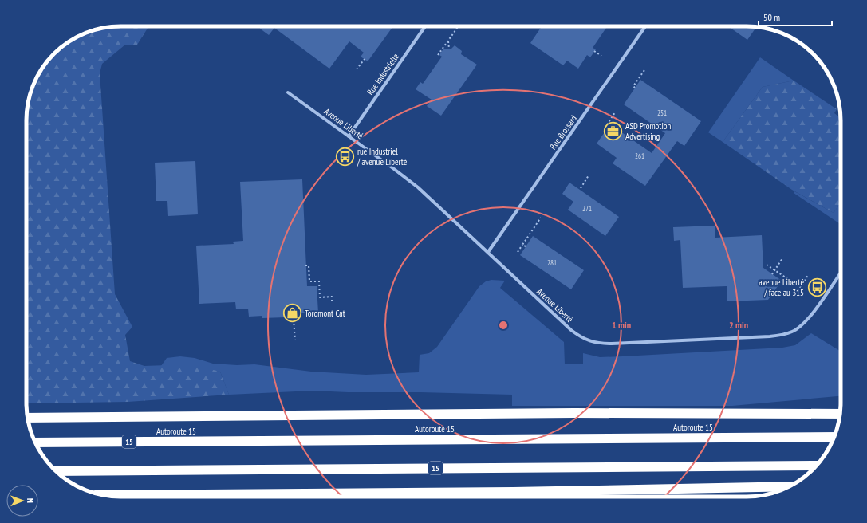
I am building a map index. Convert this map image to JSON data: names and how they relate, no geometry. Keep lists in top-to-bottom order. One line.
{"streets":{"highway":["Autoroute 15","15"],"street":["Rue Industrielle","Avenue Liberté","Rue Brossard"]},"crossings":[["Rue Industrielle","Avenue Liberté"],["Avenue Liberté","Rue Brossard"]],"places":{"office":["ASD Promotion Advertising"],"bus stop":["rue Industriel / avenue Liberté","avenue Liberté / face au 315"],"shop":["Toromont Cat"]},"house_numbers":["251","261","271","281"],"scale_bar":"50 m","north":"right","rings":["1 min","2 min"]}
